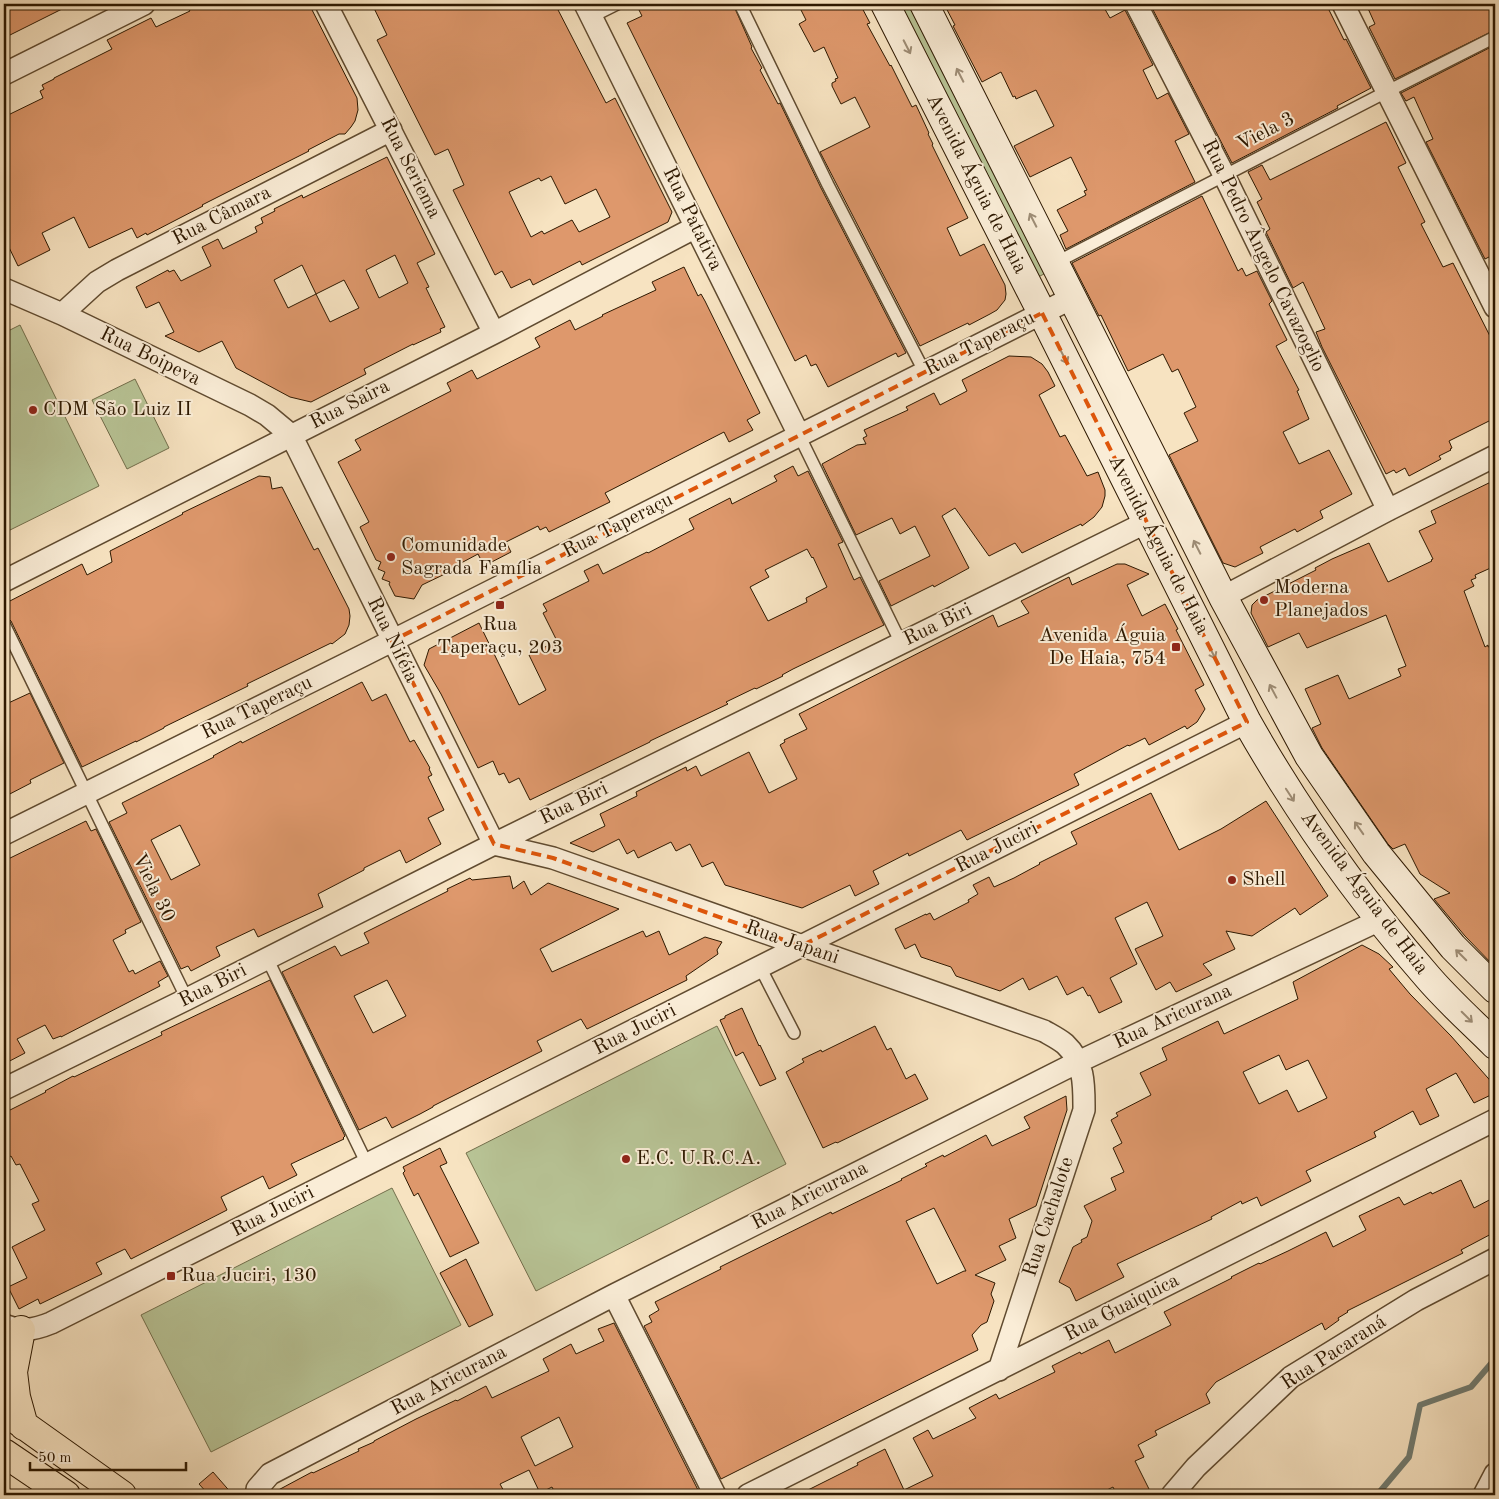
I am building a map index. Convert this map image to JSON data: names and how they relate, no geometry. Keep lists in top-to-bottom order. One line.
{"streets":{"main road":["Avenida Águia de Haia"],"street":["Rua Seriema","Rua Câmara","Rua Patativa","Rua Pedro Ângelo Cavazoglio","Rua Taperaçu","Rua Boipeva","Rua Saira","Rua Biri","Rua Niféia","Rua Juciri","Rua Japani","Rua Aricurana","Rua Cachalote","Rua Guaiquica","Rua Pacaraná"],"lane":["Viela 3","Viela 30"]},"crossings":[["Viela 3","Avenida Águia de Haia"],["Viela 3","Rua Pedro Ângelo Cavazoglio"],["Rua Seriema","Rua Câmara"],["Rua Seriema","Rua Saira"],["Avenida Águia de Haia","Rua Taperaçu"],["Avenida Águia de Haia","Rua Biri"],["Avenida Águia de Haia","Rua Juciri"],["Avenida Águia de Haia","Rua Aricurana"],["Rua Câmara","Rua Boipeva"],["Rua Patativa","Rua Taperaçu"],["Rua Patativa","Rua Saira"],["Rua Taperaçu","Rua Niféia"],["Rua Taperaçu","Viela 30"],["Rua Boipeva","Rua Saira"],["Rua Boipeva","Rua Niféia"],["Rua Saira","Rua Niféia"],["Rua Biri","Rua Niféia"],["Rua Biri","Viela 30"],["Rua Biri","Rua Japani"],["Rua Niféia","Rua Japani"],["Rua Juciri","Rua Japani"],["Rua Japani","Rua Aricurana"],["Rua Japani","Rua Cachalote"],["Rua Aricurana","Rua Cachalote"],["Rua Cachalote","Rua Guaiquica"]],"places":{"other":["CDM São Luiz II","Comunidade Sagrada Família","Moderna Planejados","Shell","E.C. U.R.C.A."],"transit":["Rua Taperaçu, 203","Avenida Águia De Haia, 754","Rua Juciri, 130"]},"scale_bar":"50 m"}
